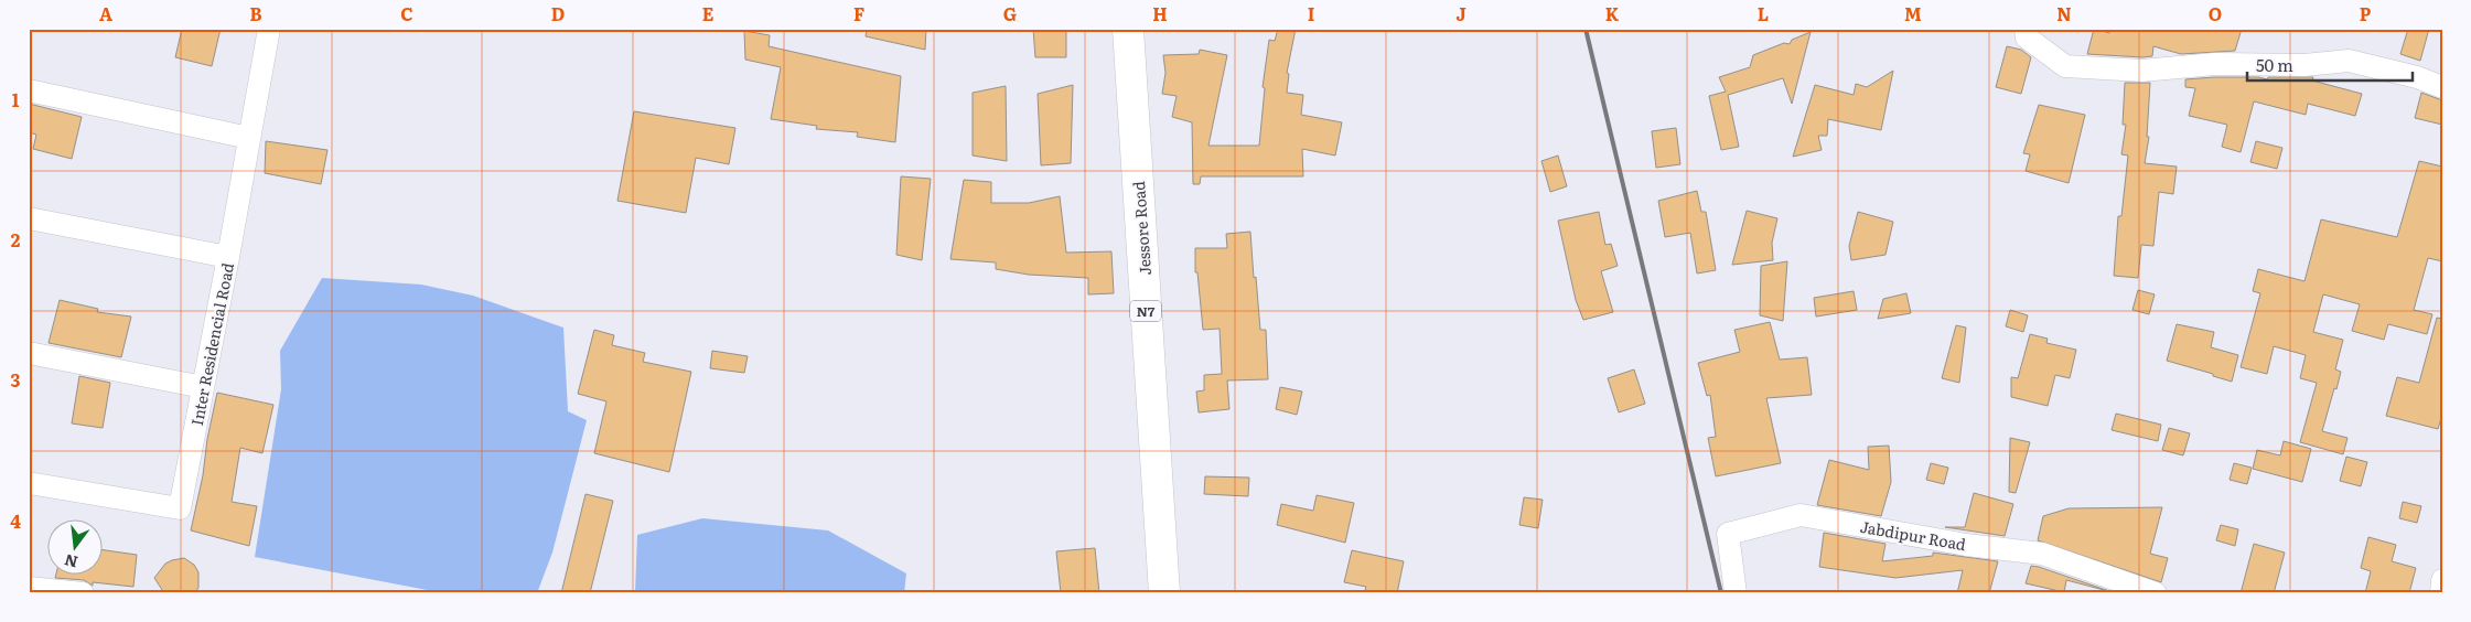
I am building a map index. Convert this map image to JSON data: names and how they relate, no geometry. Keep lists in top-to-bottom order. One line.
{"streets":{"highway":["Jessore Road","N7"],"street":["Inter Residencial Road","Jabdipur Road"]},"scale_bar":"50 m","north":"bottom","grid":{"columns":["A","B","C","D","E","F","G","H","I","J","K","L","M","N","O","P"],"rows":["1","2","3","4"]}}
